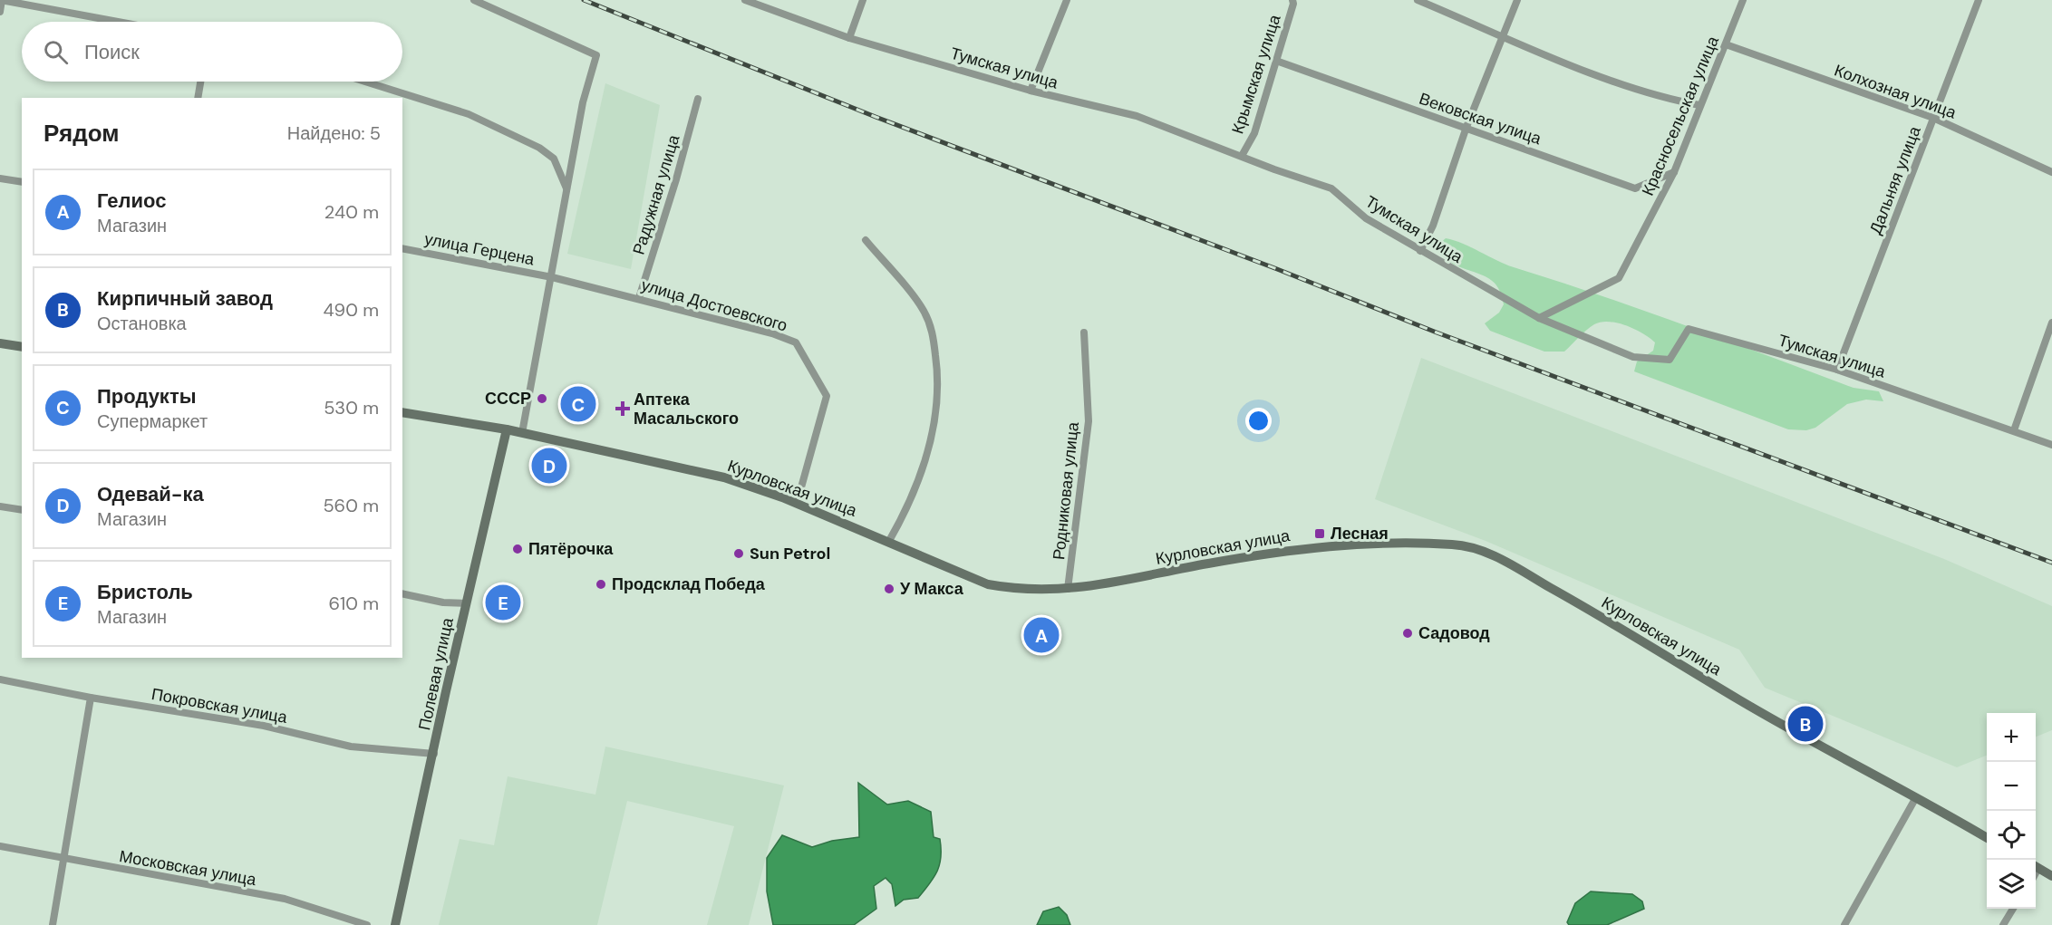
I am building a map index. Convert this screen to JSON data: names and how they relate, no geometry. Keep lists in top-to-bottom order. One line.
{"streets":{"main road":["Курловская улица","Полевая улица"],"street":["Тумская улица","Крымская улица","Колхозная улица","Красносельская улица","Вековская улица","Дальняя улица","Радужная улица","улица Герцена","улица Достоевского","Родниковая улица","Покровская улица","Московская улица"]},"crossings":[["Тумская улица","Крымская улица"],["Тумская улица","Красносельская улица"],["Тумская улица","Дальняя улица"],["Крымская улица","Вековская улица"],["Колхозная улица","Красносельская улица"],["Колхозная улица","Дальняя улица"],["Красносельская улица","Вековская улица"],["Радужная улица","улица Достоевского"],["улица Герцена","улица Достоевского"],["улица Достоевского","Курловская улица"],["Курловская улица","Родниковая улица"],["Курловская улица","Полевая улица"],["Полевая улица","Покровская улица"]],"places":{"other":["СССР","Пятёрочка","Sun Petrol","Продсклад Победа","У Макса","Садовод"],"health":["Аптека Масальского"],"transit":["Лесная"]},"page":{"search":"Поиск","heading":["Рядом","Найдено: 5"],"list":[{"mark":"A","name":"Гелиос","note":"Магазин","value":"240 m"},{"mark":"B","name":"Кирпичный завод","note":"Остановка","value":"490 m"},{"mark":"C","name":"Продукты","note":"Супермаркет","value":"530 m"},{"mark":"D","name":"Одевай-ка","note":"Магазин","value":"560 m"},{"mark":"E","name":"Бристоль","note":"Магазин","value":"610 m"}],"pins":["C","D","E","A","B"],"map_buttons":["+","−"]}}
